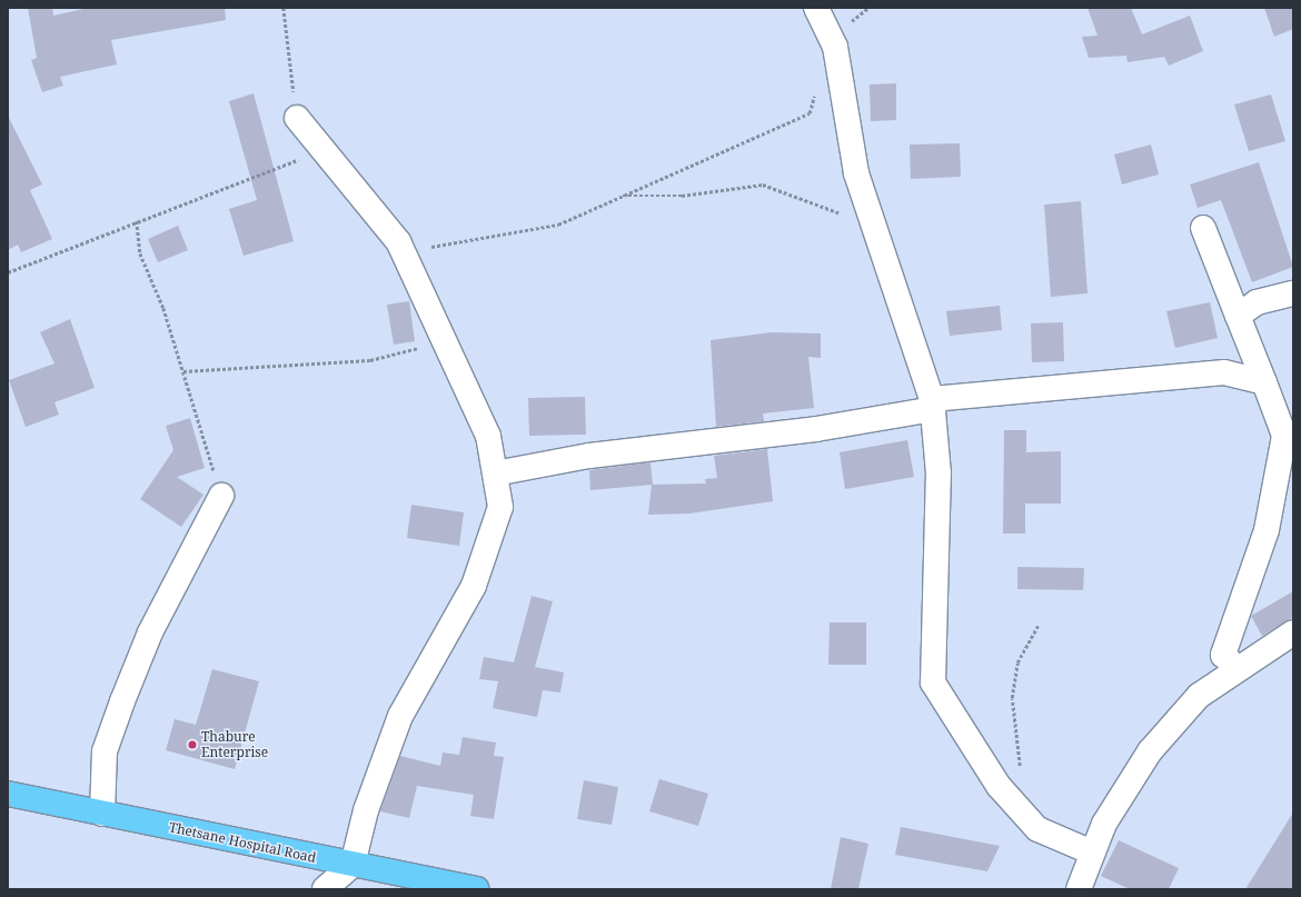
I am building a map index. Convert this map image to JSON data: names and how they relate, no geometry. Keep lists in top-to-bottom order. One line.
{"streets":{"main road":["Thetsane Hospital Road"]},"places":["Thabure Enterprise"]}
